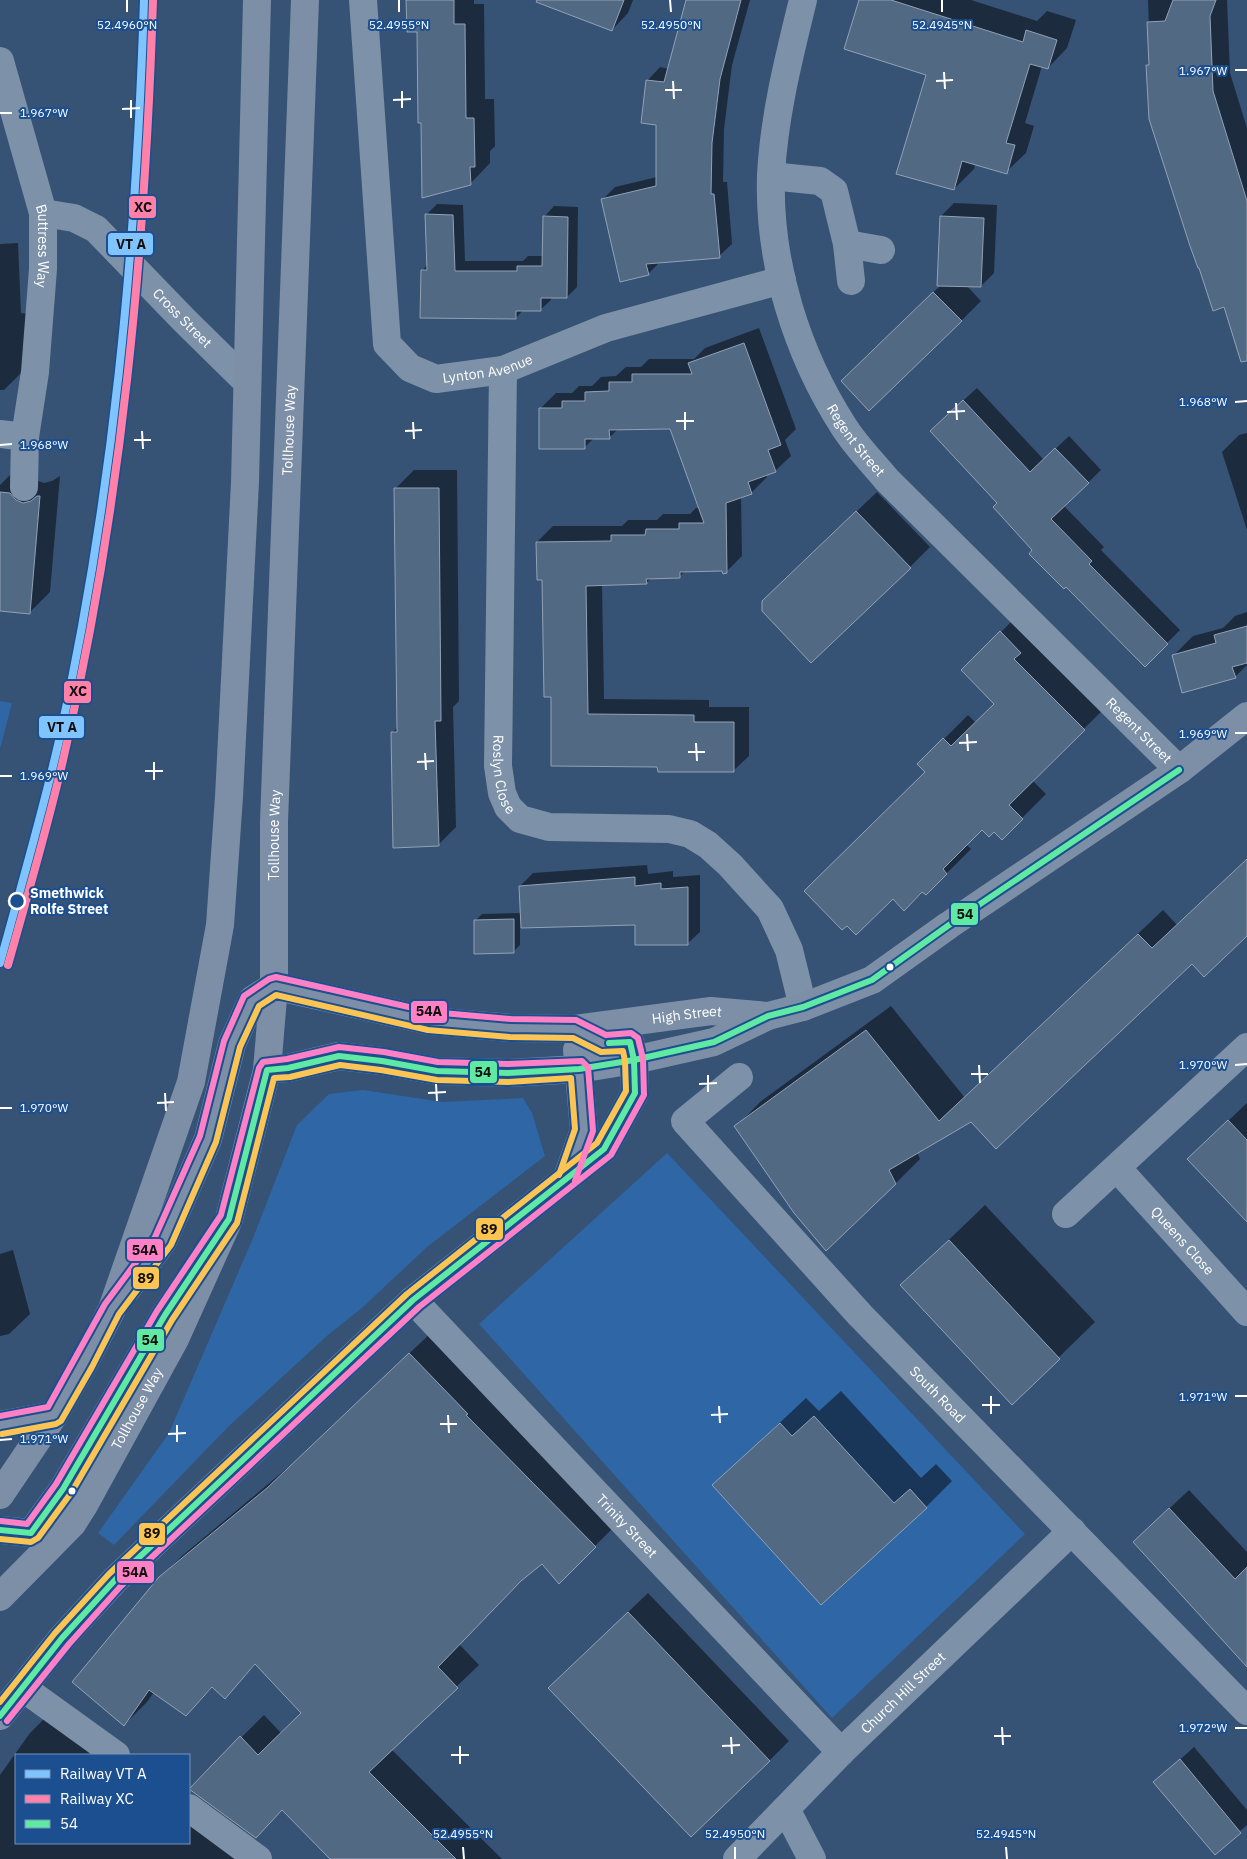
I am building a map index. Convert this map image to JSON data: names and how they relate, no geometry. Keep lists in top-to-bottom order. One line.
{"streets":{"main road":["Tollhouse Way","High Street"],"street":["Buttress Way","Cross Street","Lynton Avenue","Regent Street","Roslyn Close","Queens Close","South Road","Trinity Street","Church Hill Street"]},"crossings":[["Buttress Way","Cross Street"],["Lynton Avenue","Regent Street"],["Lynton Avenue","Roslyn Close"],["Tollhouse Way","High Street"],["Regent Street","High Street"],["Roslyn Close","High Street"],["South Road","Church Hill Street"],["Trinity Street","Church Hill Street"]],"places":["Smethwick Rolfe Street"],"lines":["rail line XC","transit line 54","transit line 54A","transit line 89"],"legend":["Railway VT A","Railway XC","54"],"coordinates":["52.4960°N","52.4955°N","52.4950°N","52.4945°N","1.967°W","1.968°W","1.969°W","1.970°W","1.971°W","1.972°W"]}
